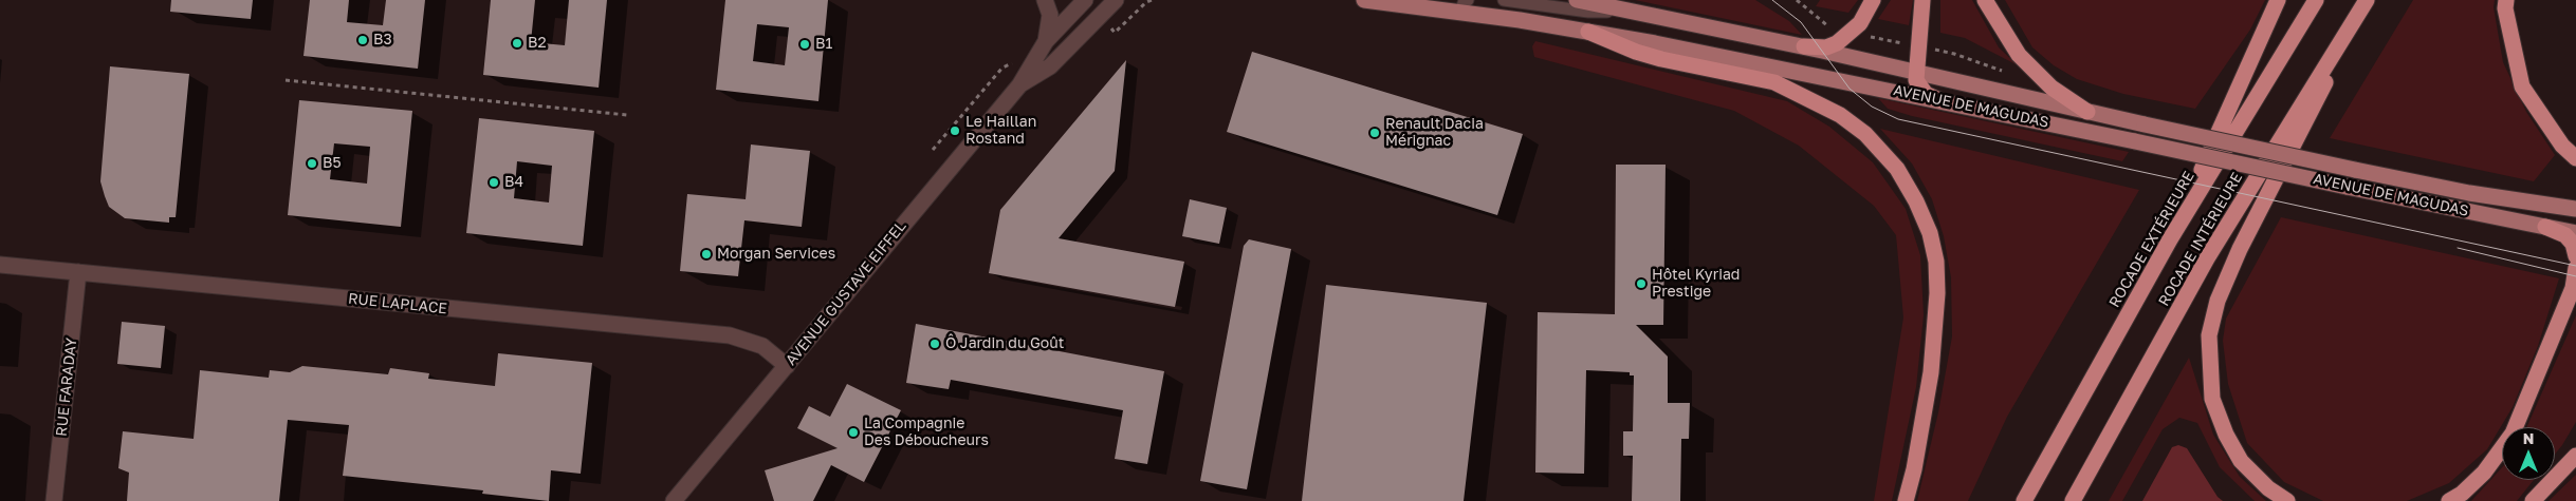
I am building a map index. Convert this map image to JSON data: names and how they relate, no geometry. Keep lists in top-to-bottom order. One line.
{"streets":{"highway":["ROCADE EXTÉRIEURE","ROCADE INTÉRIEURE"],"main road":["AVENUE DE MAGUDAS"],"street":["AVENUE GUSTAVE EIFFEL","RUE LAPLACE","RUE FARADAY"]},"crossings":[["AVENUE GUSTAVE EIFFEL","RUE LAPLACE"],["RUE LAPLACE","RUE FARADAY"]],"places":["B3","B2","B1","Le Haillan Rostand","Renault Dacia Mérignac","B5","B4","Morgan Services","Hôtel Kyriad Prestige","Ô Jardin du Goût","La Compagnie Des Déboucheurs"],"north":"top"}
